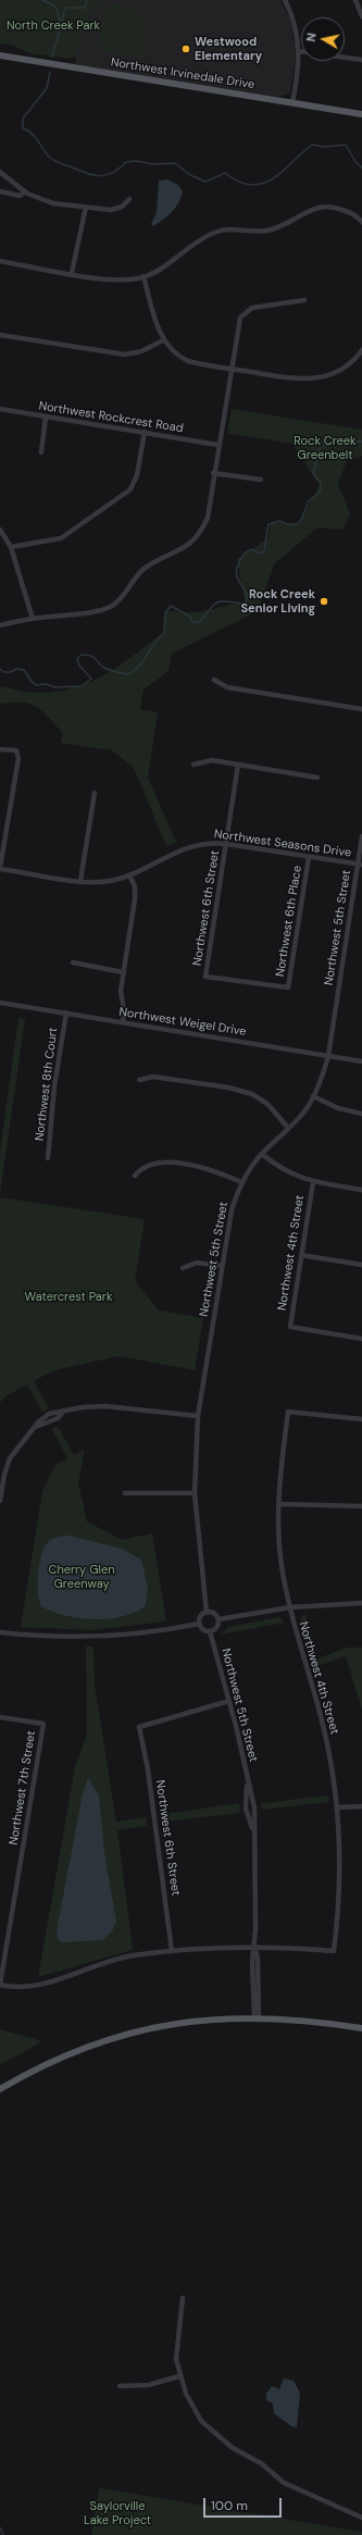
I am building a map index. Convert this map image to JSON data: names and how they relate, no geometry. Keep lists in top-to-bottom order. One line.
{"streets":{"main road":["Northwest Irvinedale Drive"],"street":["Northwest Rockcrest Road","Northwest Seasons Drive","Northwest 6th Street","Northwest 6th Place","Northwest 5th Street","Northwest Weigel Drive","Northwest 8th Court","Northwest 4th Street","Northwest 7th Street"]},"crossings":[["Northwest Seasons Drive","Northwest 6th Street"],["Northwest Seasons Drive","Northwest 6th Place"],["Northwest Seasons Drive","Northwest 5th Street"],["Northwest 6th Street","Northwest 6th Place"],["Northwest 6th Street","Northwest 5th Street"],["Northwest 5th Street","Northwest Weigel Drive"],["Northwest 5th Street","Northwest 4th Street"],["Northwest Weigel Drive","Northwest 8th Court"]],"parks":["North Creek Park","Rock Creek Greenbelt","Watercrest Park","Cherry Glen Greenway","Saylorville Lake Project"],"places":["Westwood Elementary","Rock Creek Senior Living"],"scale_bar":"100 m","north":"left"}
